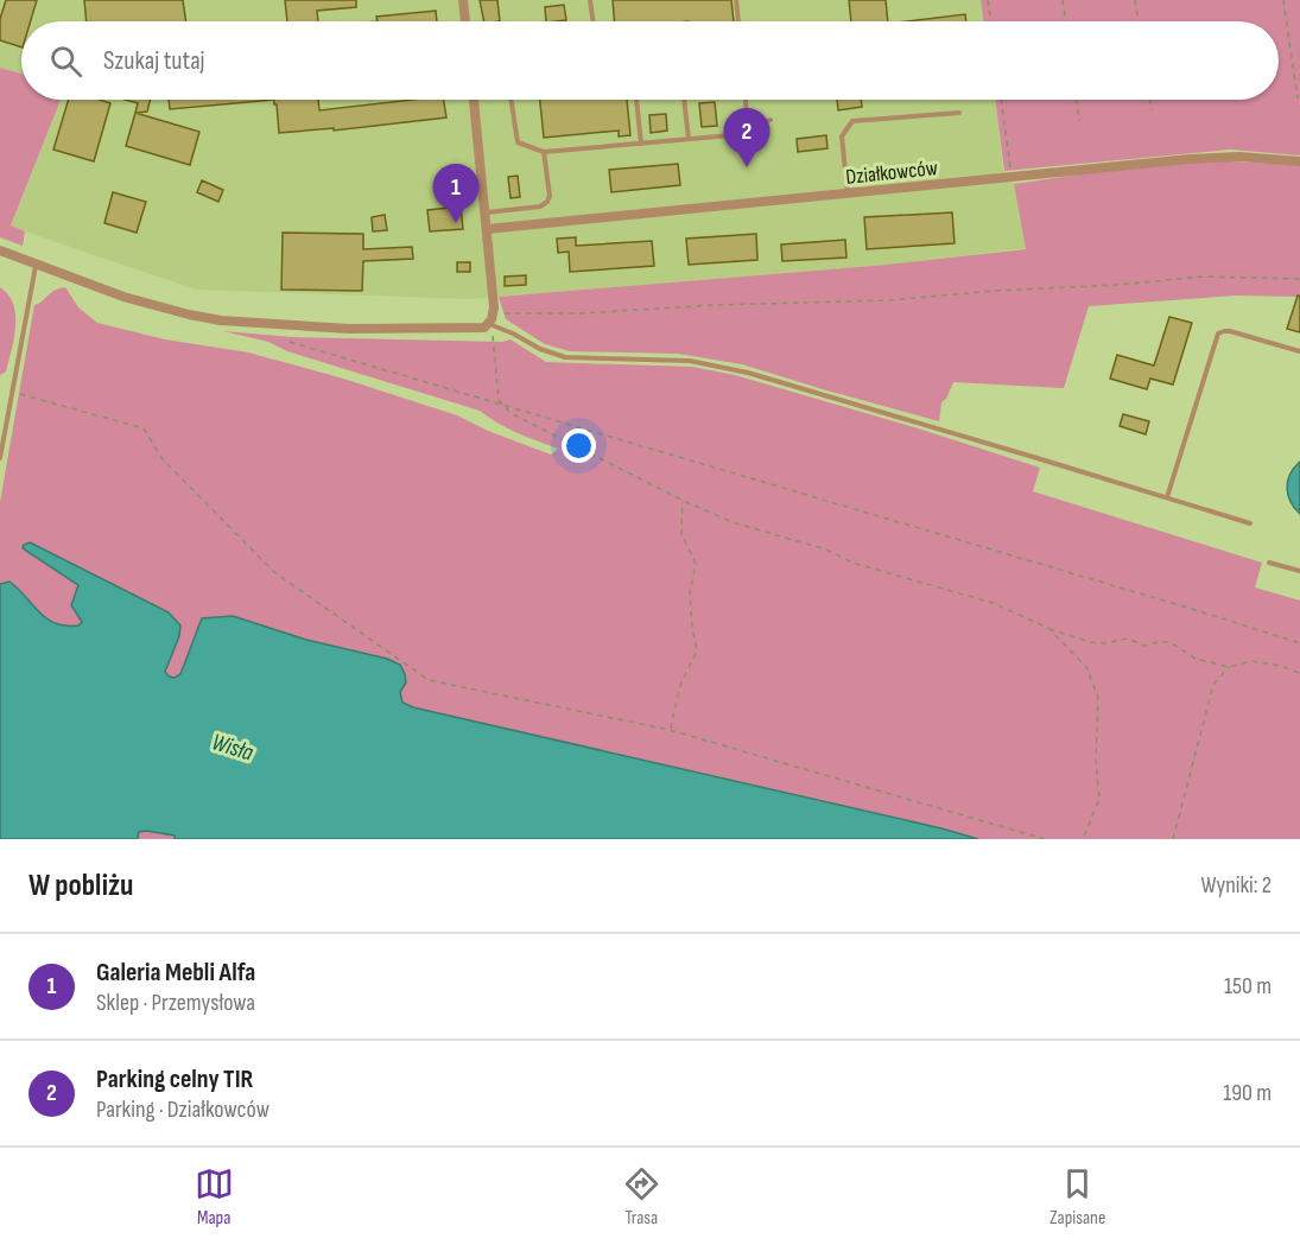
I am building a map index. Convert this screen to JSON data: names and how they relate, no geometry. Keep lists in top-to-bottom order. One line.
{"streets":{"street":["Działkowców"]},"water":["Wisła"],"page":{"search":"Szukaj tutaj","pins":["2","1"],"heading":["W pobliżu","Wyniki: 2"],"list":[{"mark":"1","name":"Galeria Mebli Alfa","note":"Sklep · Przemysłowa","value":"150 m"},{"mark":"2","name":"Parking celny TIR","note":"Parking · Działkowców","value":"190 m"}],"nav":["Mapa","Trasa","Zapisane"]}}
